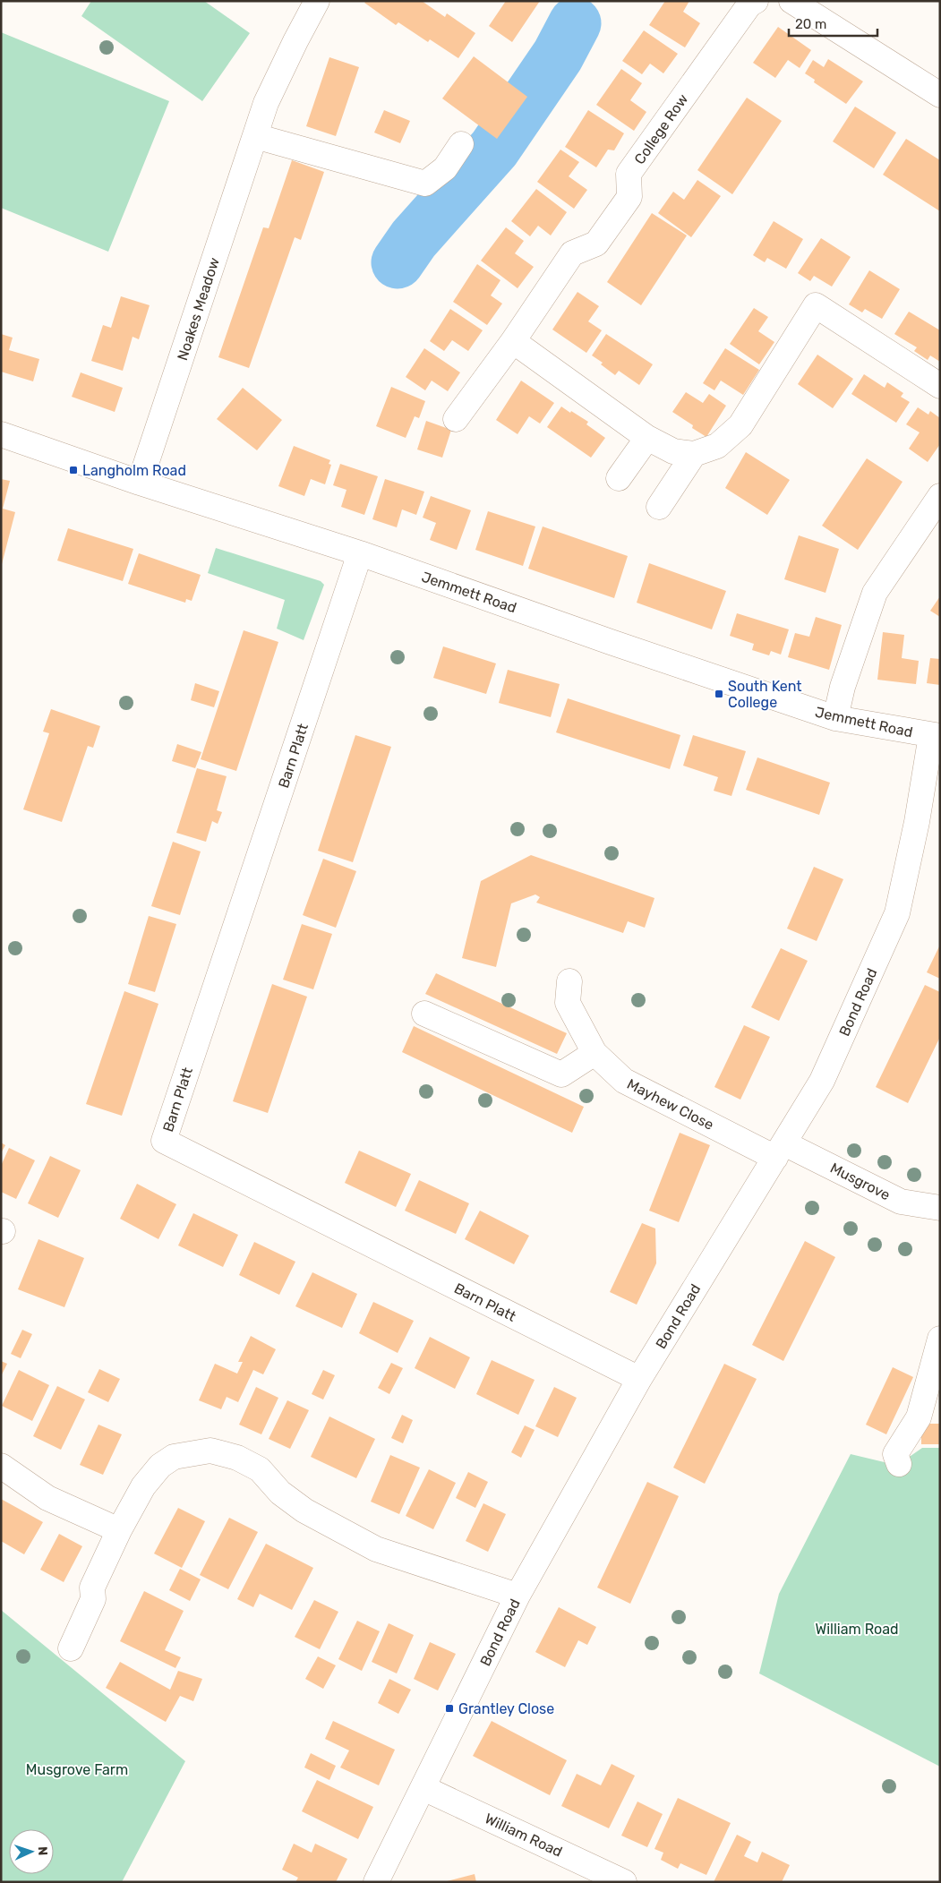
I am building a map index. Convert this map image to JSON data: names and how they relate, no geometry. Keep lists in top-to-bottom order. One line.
{"streets":{"street":["College Row","Noakes Meadow","Jemmett Road","Barn Platt","Bond Road","Mayhew Close","Musgrove","William Road"]},"crossings":[["Noakes Meadow","Jemmett Road"],["Jemmett Road","Barn Platt"],["Jemmett Road","Bond Road"],["Barn Platt","Bond Road"],["Bond Road","Mayhew Close"],["Bond Road","Musgrove"],["Bond Road","William Road"],["Mayhew Close","Musgrove"]],"parks":["William Road","Musgrove Farm"],"places":{"transit":["Langholm Road","South Kent College","Grantley Close"]},"scale_bar":"20 m","north":"right"}
